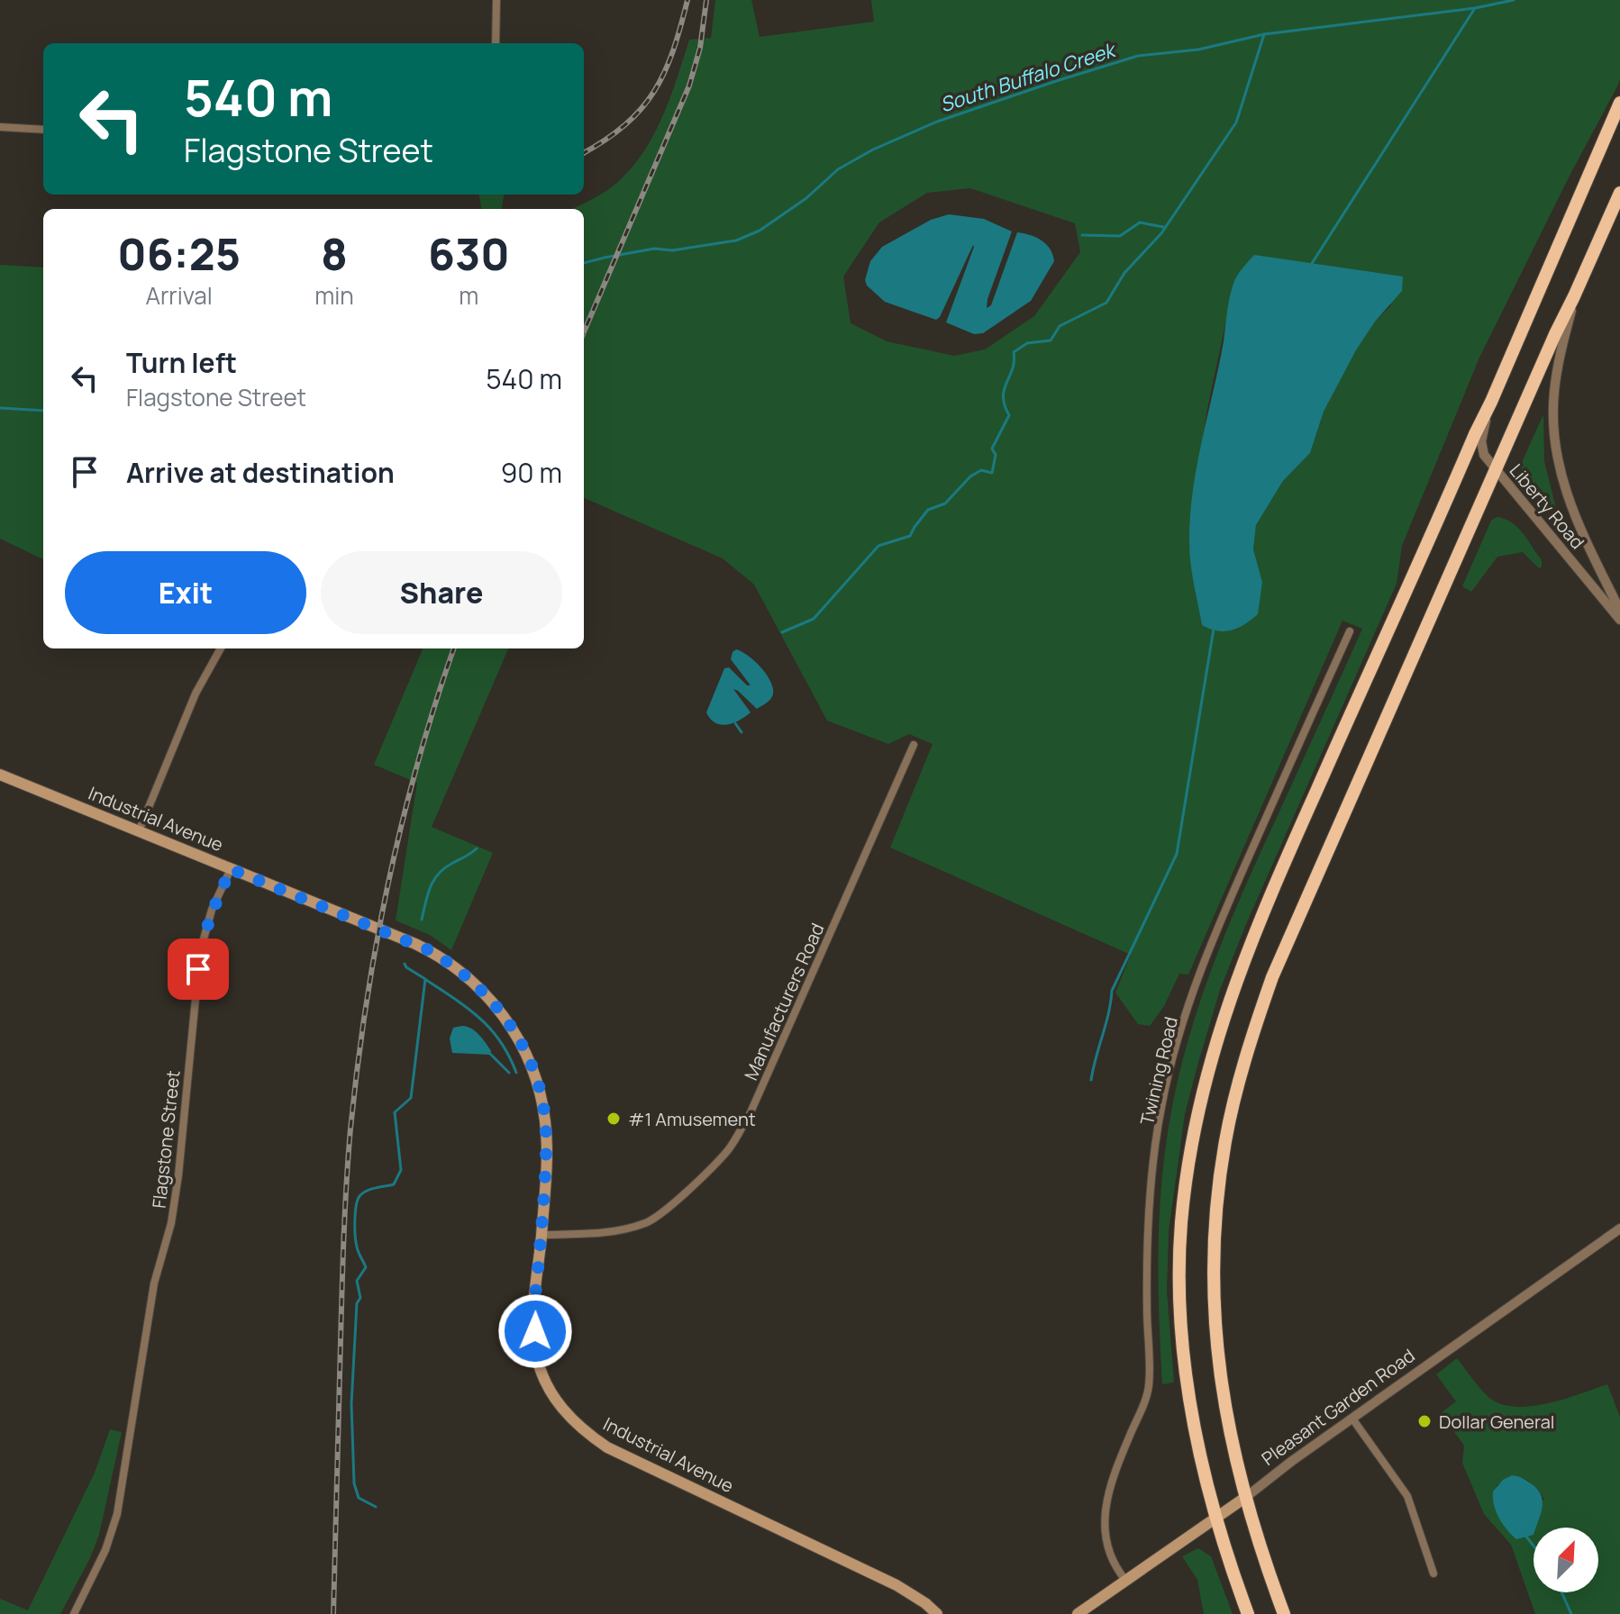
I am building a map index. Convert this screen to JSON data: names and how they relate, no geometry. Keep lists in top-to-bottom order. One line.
{"streets":{"main road":["Industrial Avenue","Pleasant Garden Road"],"street":["Liberty Road","Manufacturers Road","Twining Road","Flagstone Street"]},"crossings":[["Industrial Avenue","Manufacturers Road"],["Industrial Avenue","Flagstone Street"],["Twining Road","Pleasant Garden Road"]],"water":["South Buffalo Creek"],"places":["#1 Amusement","Dollar General"],"north":"top right","page":{"turn":["540 m","Flagstone Street"],"eta":["06:25","Arrival","8","min","630","m"],"list":[{"name":"Turn left","note":"Flagstone Street","value":"540 m"},{"name":"Arrive at destination","value":"90 m"}],"buttons":["Exit","Share"]}}
